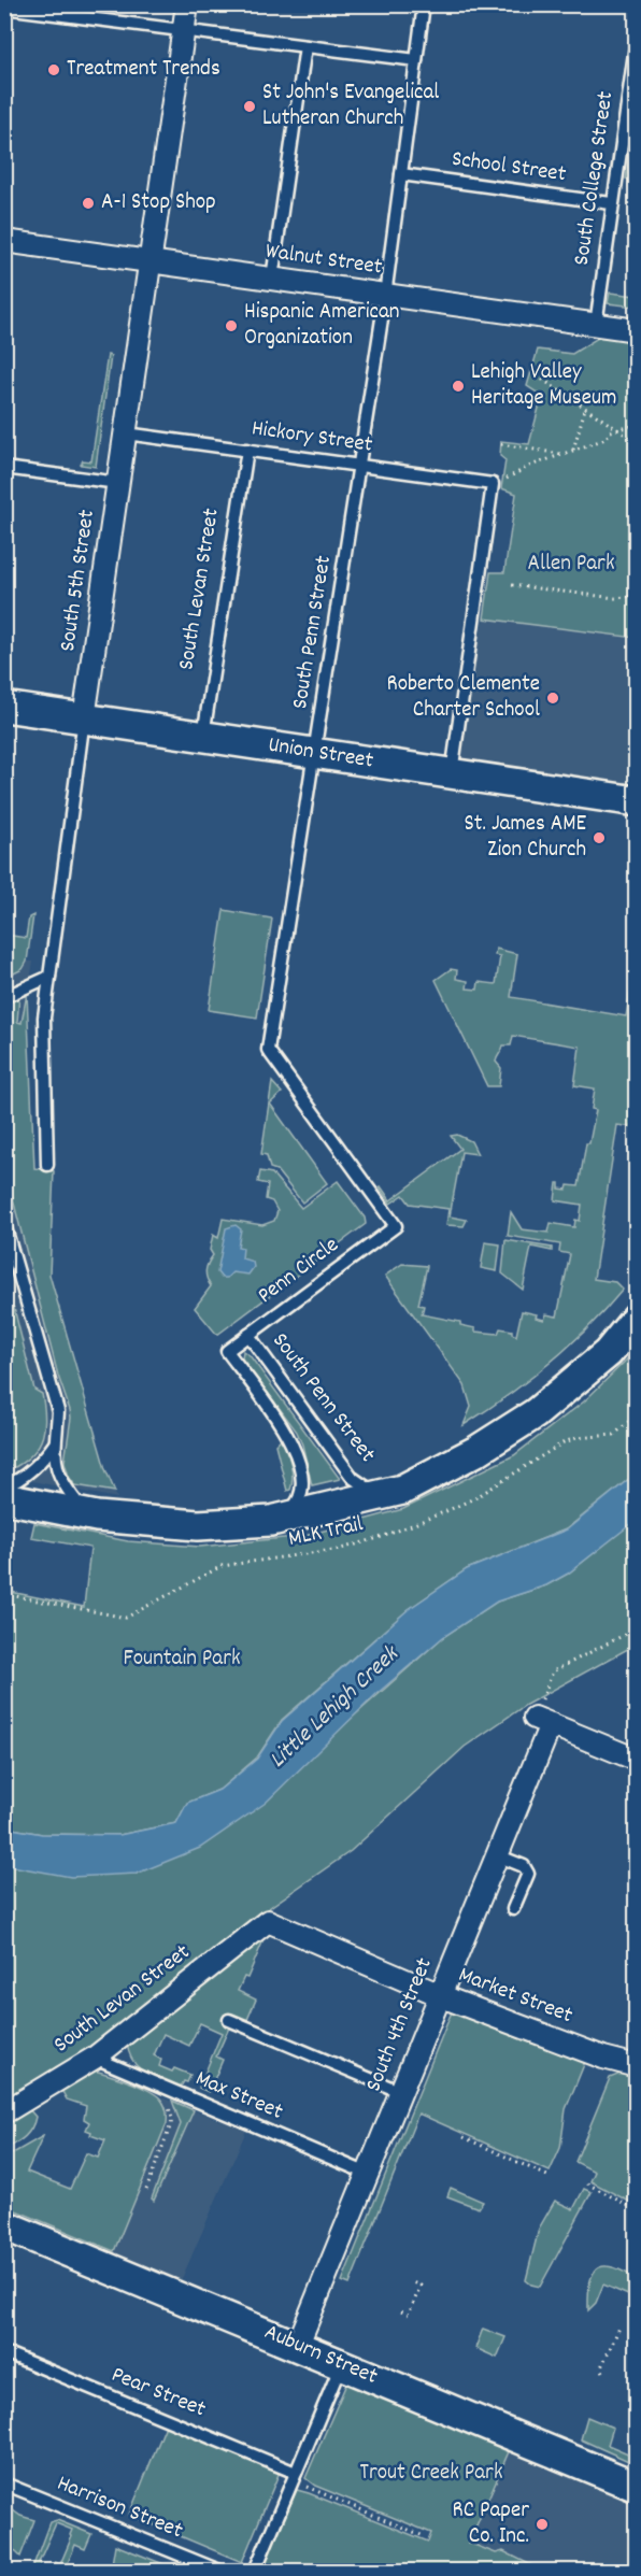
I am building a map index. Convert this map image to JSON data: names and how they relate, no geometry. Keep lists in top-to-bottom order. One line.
{"streets":{"street":["Walnut Street","South 5th Street","South Levan Street","Union Street","Market Street","South 4th Street","Auburn Street"],"lane":["School Street","South College Street","Hickory Street","South Penn Street","Penn Circle","Max Street","Pear Street","Harrison Street"],"path":["MLK Trail"]},"crossings":[["School Street","South College Street"],["School Street","South Penn Street"],["South College Street","Walnut Street"],["Walnut Street","South 5th Street"],["Walnut Street","South Penn Street"],["Hickory Street","South 5th Street"],["Hickory Street","South Levan Street"],["Hickory Street","South Penn Street"],["South 5th Street","Union Street"],["South Levan Street","Union Street"],["South Levan Street","Market Street"],["South Levan Street","Max Street"],["South Penn Street","Union Street"],["South Penn Street","Penn Circle"],["Market Street","South 4th Street"],["South 4th Street","Max Street"],["South 4th Street","Auburn Street"]],"water":["Little Lehigh Creek"],"parks":["Allen Park","Fountain Park","Trout Creek Park"],"places":["Treatment Trends","St John's Evangelical Lutheran Church","A-1 Stop Shop","Hispanic American Organization","Lehigh Valley Heritage Museum","Roberto Clemente Charter School","St. James AME Zion Church","RC Paper Co. Inc."]}
